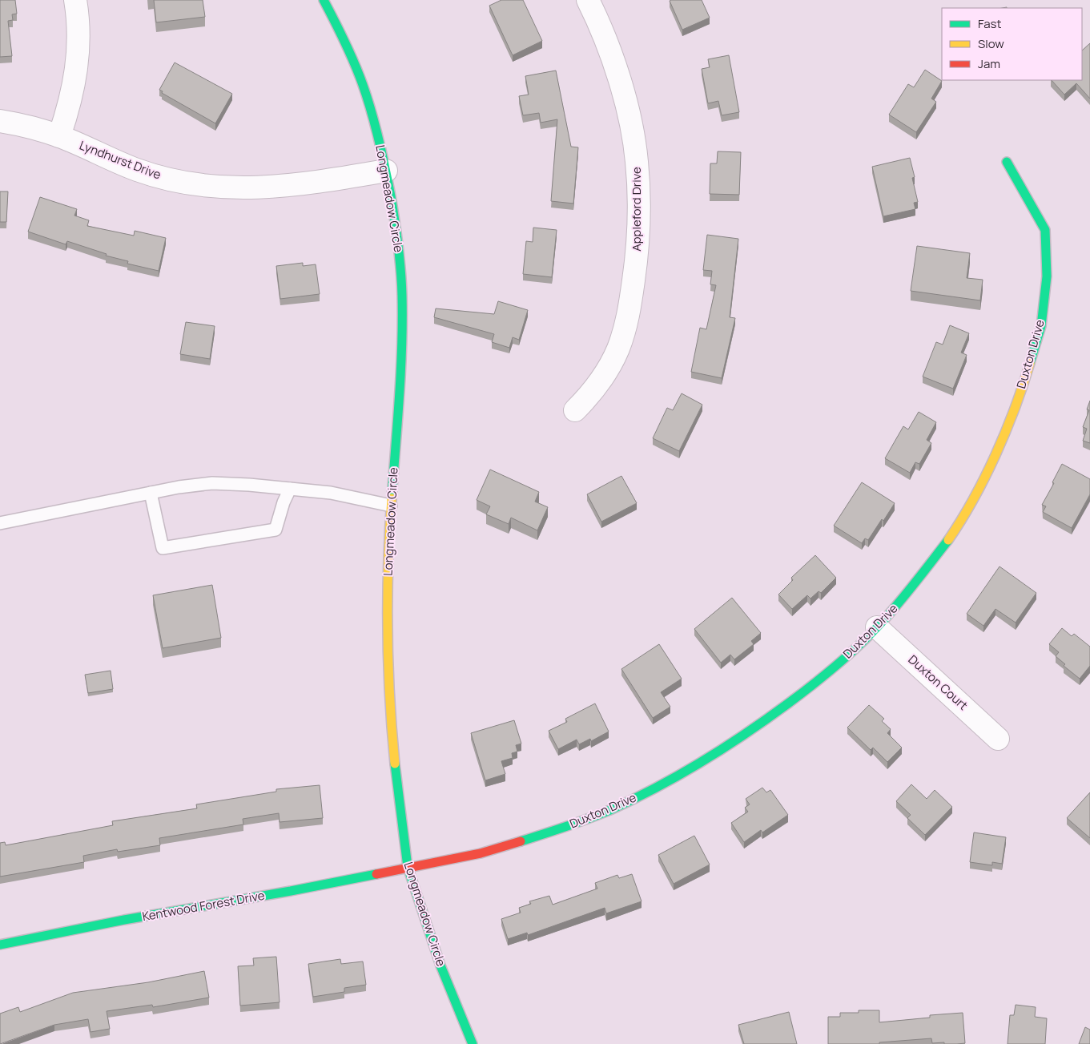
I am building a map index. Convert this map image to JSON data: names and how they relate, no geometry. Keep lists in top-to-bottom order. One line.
{"streets":{"street":["Lyndhurst Drive","Longmeadow Circle","Appleford Drive","Duxton Drive","Duxton Court","Kentwood Forest Drive"]},"crossings":[["Lyndhurst Drive","Longmeadow Circle"],["Longmeadow Circle","Duxton Drive"],["Longmeadow Circle","Kentwood Forest Drive"],["Duxton Drive","Duxton Court"],["Duxton Drive","Kentwood Forest Drive"]],"legend":["Fast","Slow","Jam"]}
